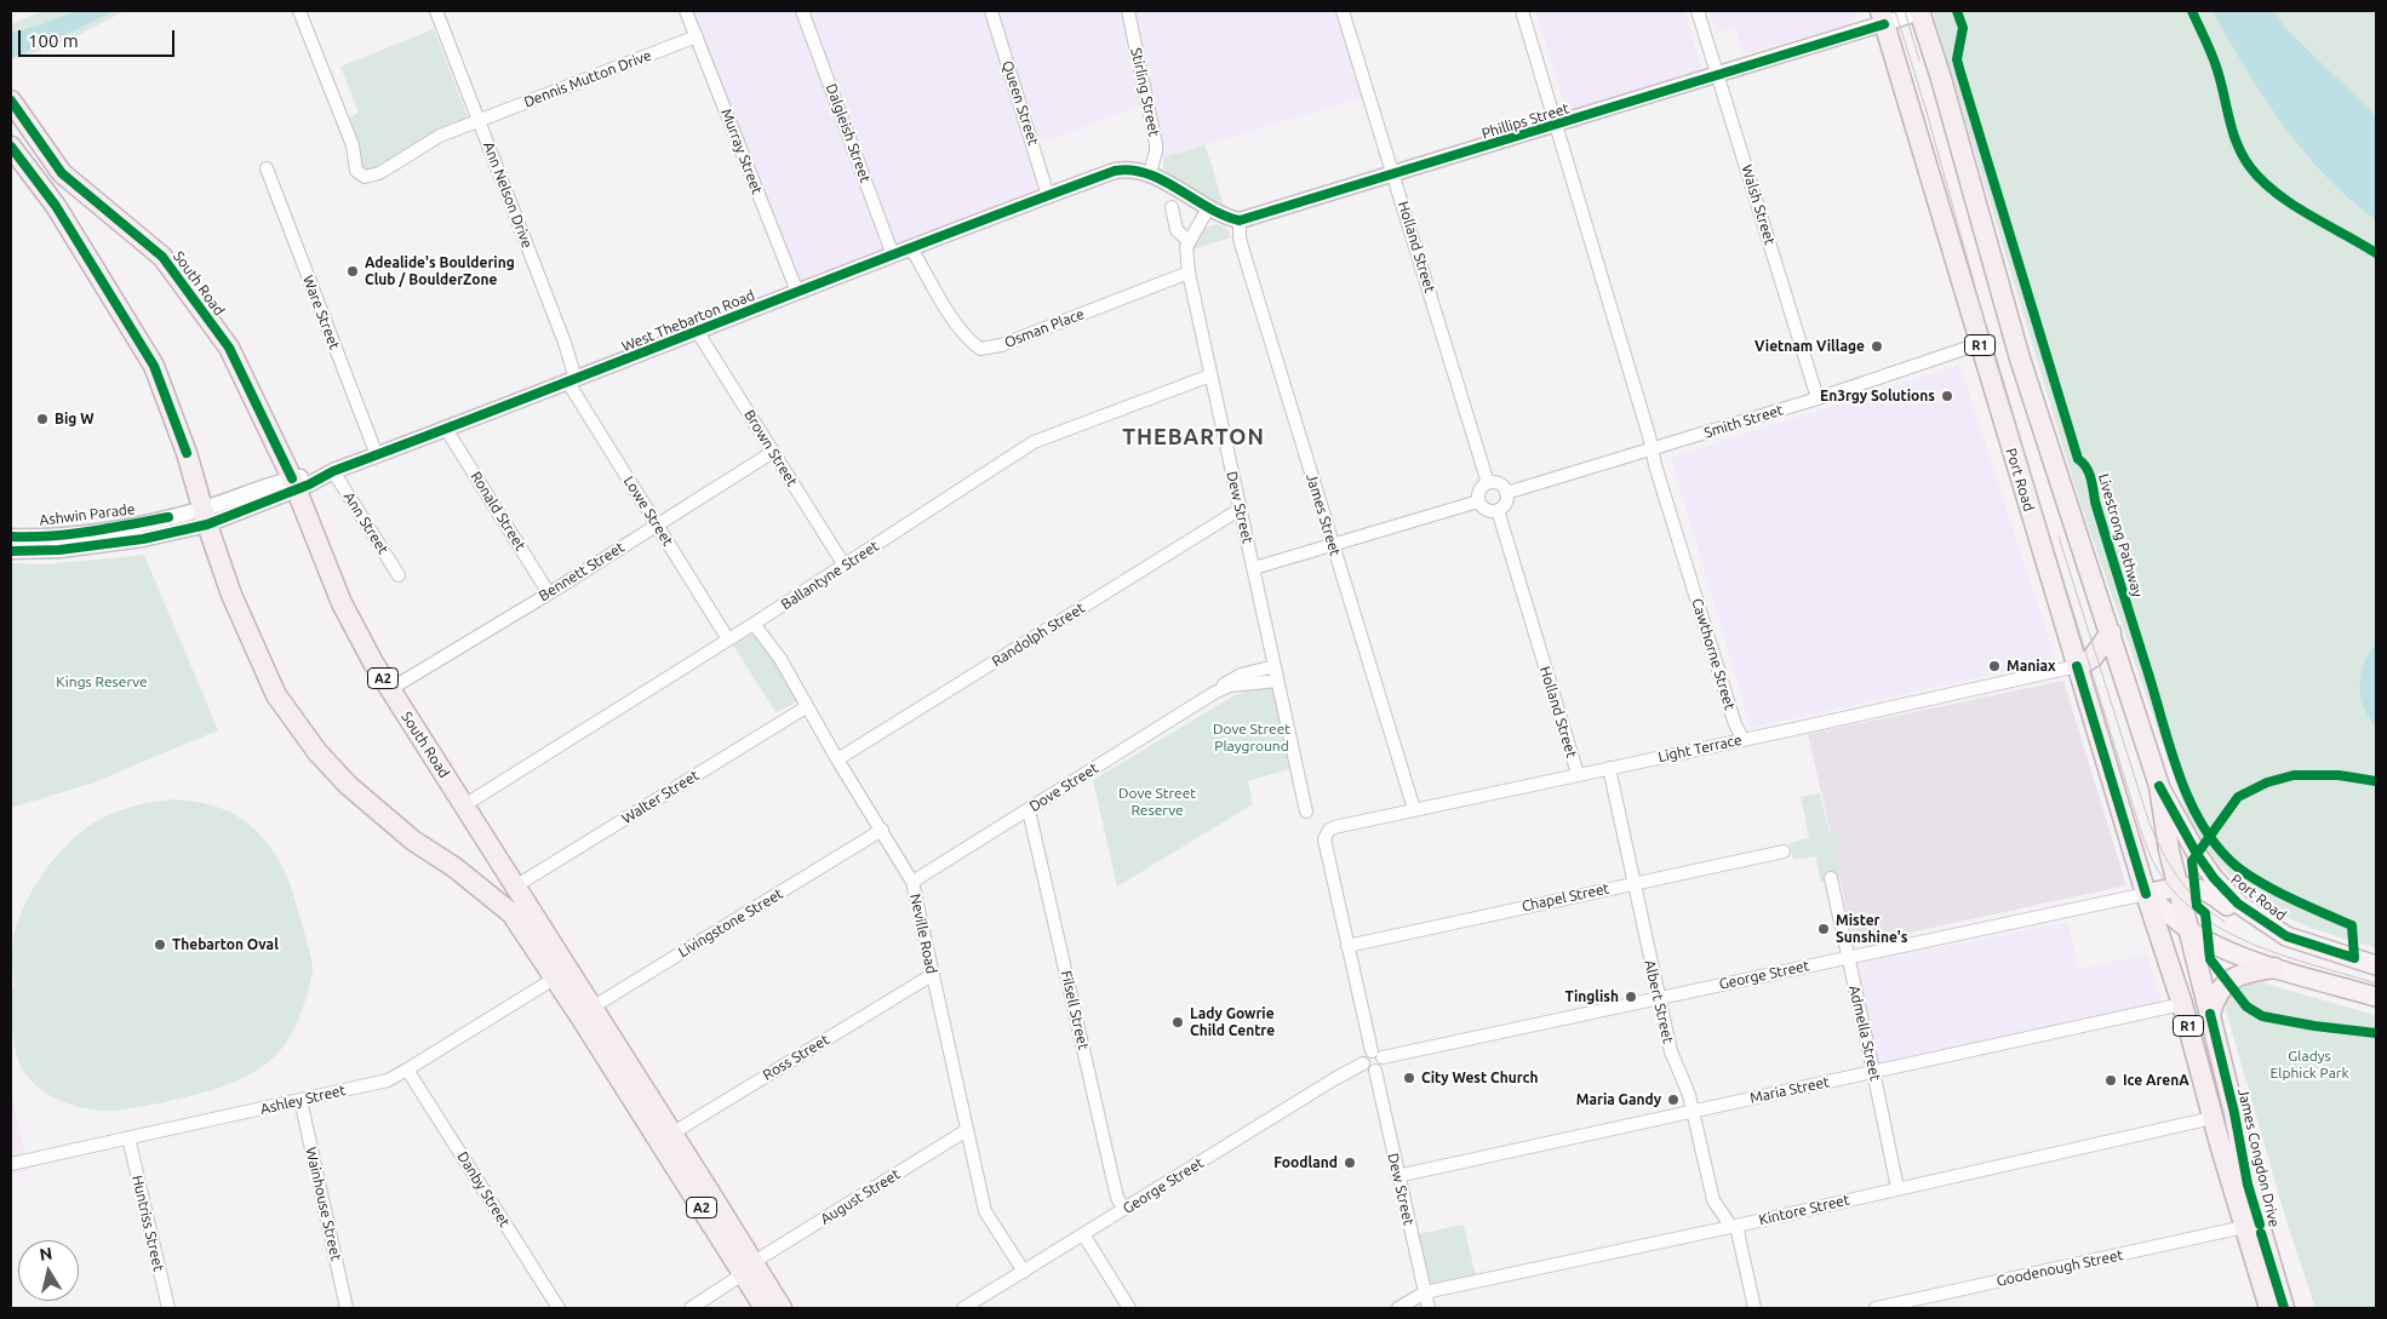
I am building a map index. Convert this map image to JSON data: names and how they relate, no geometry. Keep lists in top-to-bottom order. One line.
{"streets":{"highway":["South Road","R1","Port Road","A2","James Congdon Drive"],"street":["Dennis Mutton Drive","Stirling Street","Queen Street","Phillips Street","Dalgleish Street","Murray Street","Ann Nelson Drive","Walsh Street","Holland Street","Ware Street","West Thebarton Road","Osman Place","Smith Street","Brown Street","Dew Street","Ronald Street","Lowe Street","Ashwin Parade","James Street","Ann Street","Bennett Street","Ballantyne Street","Randolph Street","Cawthorne Street","Light Terrace","Dove Street","Walter Street","Chapel Street","Livingstone Street","Neville Road","George Street","Albert Street","Filsell Street","Admella Street","Ross Street","Maria Street","Ashley Street","Danby Street","August Street","Wainhouse Street","Kintore Street","Huntriss Street","Goodenough Street"],"cycle path":["Livestrong Pathway"]},"crossings":[["Dennis Mutton Drive","Murray Street"],["Dennis Mutton Drive","Ann Nelson Drive"],["Stirling Street","West Thebarton Road"],["Queen Street","West Thebarton Road"],["Phillips Street","Walsh Street"],["Phillips Street","Holland Street"],["Phillips Street","Port Road"],["Phillips Street","James Street"],["Phillips Street","Cawthorne Street"],["Dalgleish Street","West Thebarton Road"],["Murray Street","West Thebarton Road"],["Ann Nelson Drive","West Thebarton Road"],["Ann Nelson Drive","Lowe Street"],["Walsh Street","Smith Street"],["Holland Street","Smith Street"],["Holland Street","Light Terrace"],["South Road","West Thebarton Road"],["South Road","Ashwin Parade"],["South Road","Bennett Street"],["South Road","Ballantyne Street"],["South Road","Walter Street"],["South Road","Livingstone Street"],["South Road","Ross Street"],["South Road","Ashley Street"],["South Road","August Street"],["Ware Street","West Thebarton Road"],["West Thebarton Road","Osman Place"],["West Thebarton Road","Brown Street"],["West Thebarton Road","Ronald Street"],["West Thebarton Road","Lowe Street"],["West Thebarton Road","Ashwin Parade"],["West Thebarton Road","Ann Street"],["Osman Place","Dew Street"],["Smith Street","Port Road"],["Smith Street","Cawthorne Street"],["Brown Street","Bennett Street"],["Brown Street","Ballantyne Street"],["Port Road","Light Terrace"],["Port Road","George Street"],["Port Road","James Congdon Drive"],["Dew Street","Ballantyne Street"],["Dew Street","Randolph Street"],["Dew Street","Dove Street"],["Dew Street","George Street"],["Dew Street","Maria Street"],["Dew Street","Kintore Street"],["Ronald Street","Bennett Street"],["Lowe Street","Bennett Street"],["Lowe Street","Ballantyne Street"],["James Street","Light Terrace"],["Ballantyne Street","Neville Road"],["Randolph Street","Neville Road"],["Cawthorne Street","Light Terrace"],["Light Terrace","Chapel Street"],["Light Terrace","Albert Street"],["Dove Street","Neville Road"],["Dove Street","Filsell Street"],["Walter Street","Neville Road"],["Chapel Street","Albert Street"],["Livingstone Street","Neville Road"],["Neville Road","George Street"],["Neville Road","Ross Street"],["Neville Road","August Street"],["George Street","Albert Street"],["George Street","Filsell Street"],["George Street","Admella Street"],["George Street","James Congdon Drive"],["Albert Street","Maria Street"],["Albert Street","Kintore Street"],["Admella Street","Maria Street"],["Admella Street","Kintore Street"],["Maria Street","James Congdon Drive"],["Ashley Street","Danby Street"],["Ashley Street","Wainhouse Street"],["Ashley Street","Huntriss Street"],["James Congdon Drive","Kintore Street"],["James Congdon Drive","Goodenough Street"]],"districts":["THEBARTON"],"parks":["Kings Reserve","Dove Street Playground","Dove Street Reserve","Gladys Elphick Park"],"places":["Adealide's Bouldering Club / BoulderZone","Vietnam Village","En3rgy Solutions","Big W","Maniax","Mister Sunshine's","Thebarton Oval","Tinglish","Lady Gowrie Child Centre","City West Church","Ice ArenA","Maria Gandy","Foodland"],"scale_bar":"100 m","north":"top"}
